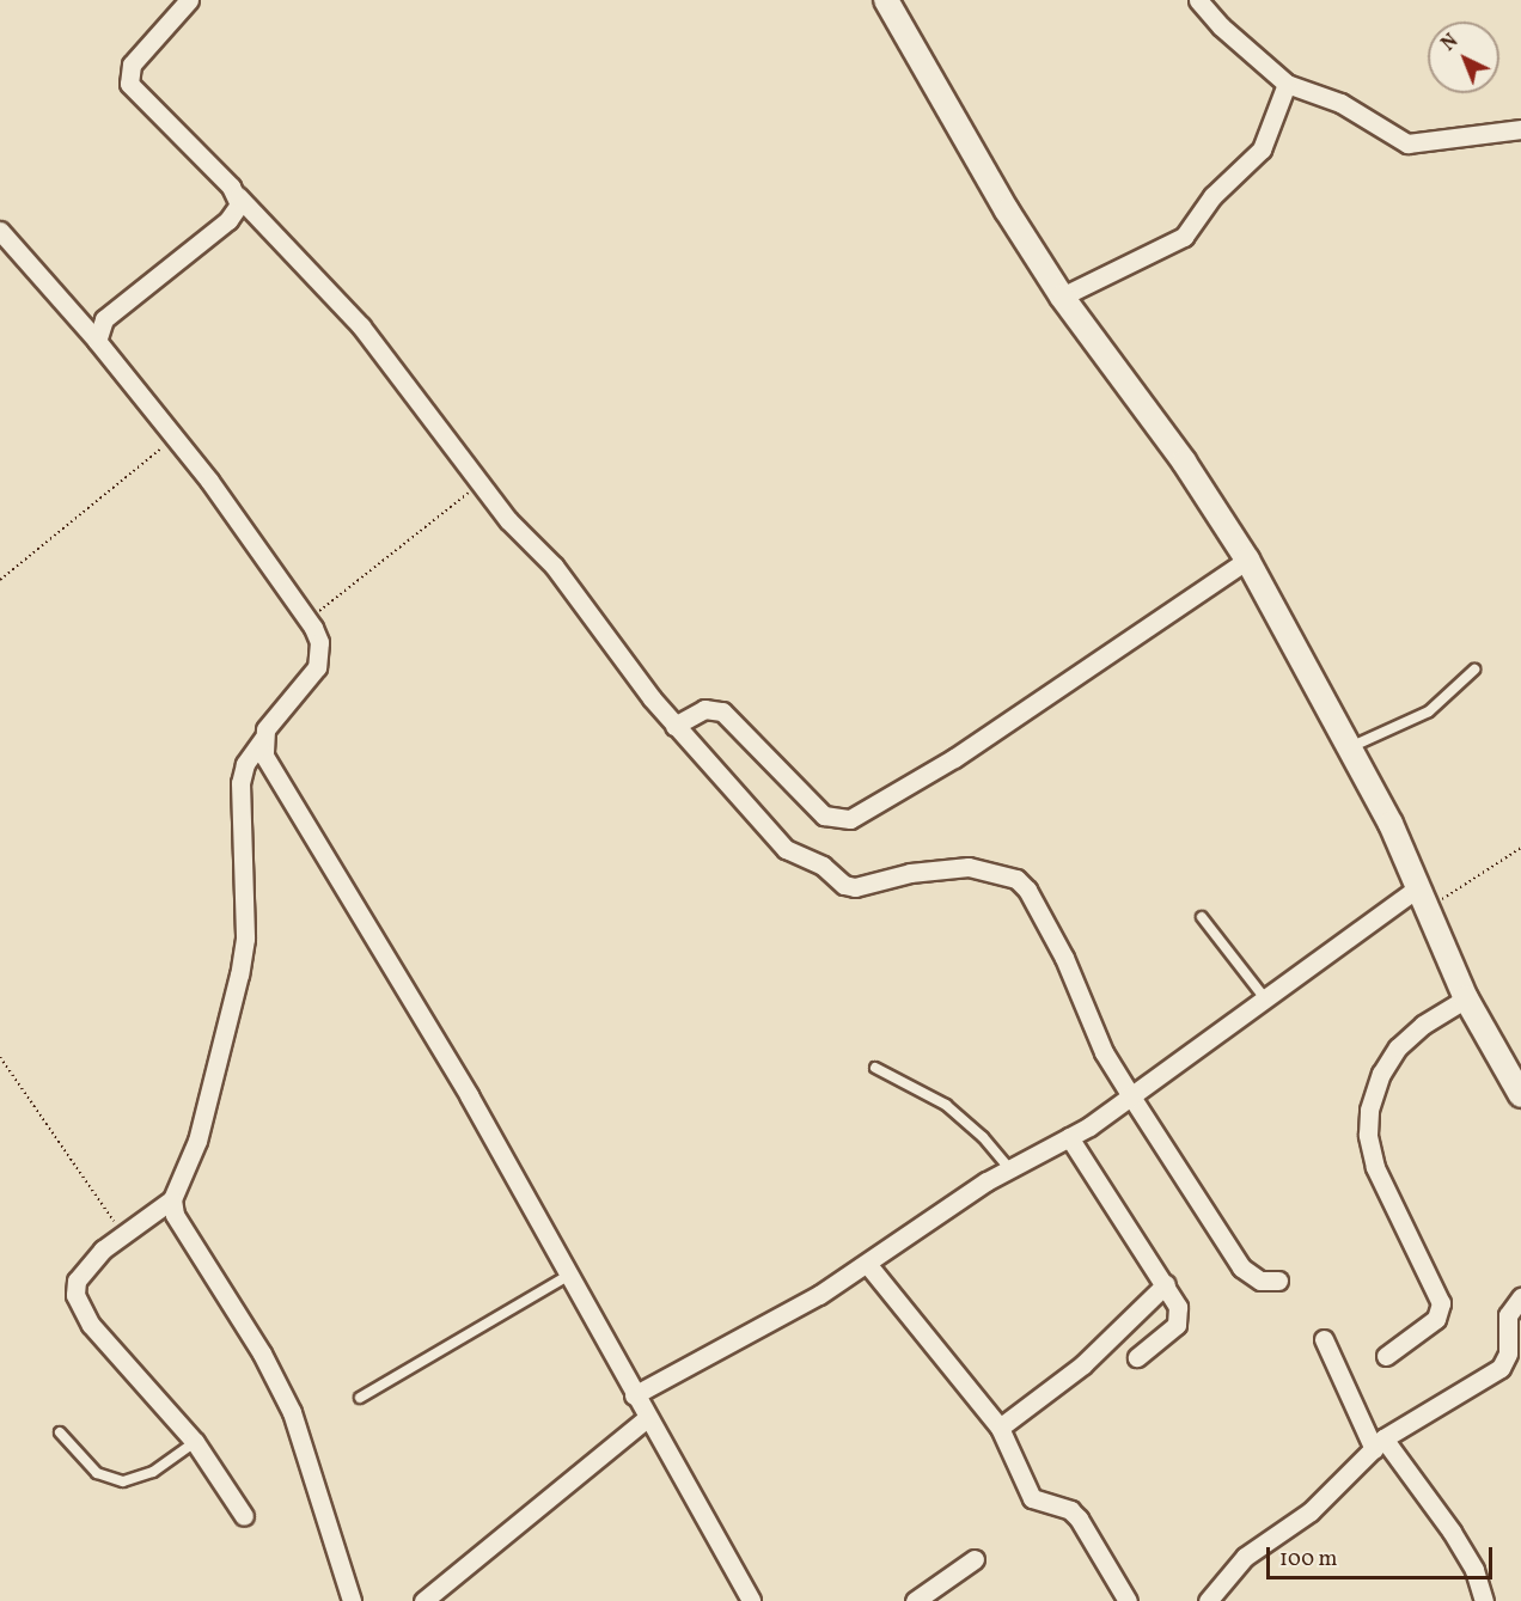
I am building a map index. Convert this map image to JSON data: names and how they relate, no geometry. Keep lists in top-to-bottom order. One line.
{"scale_bar":"100 m","north":"top left"}
